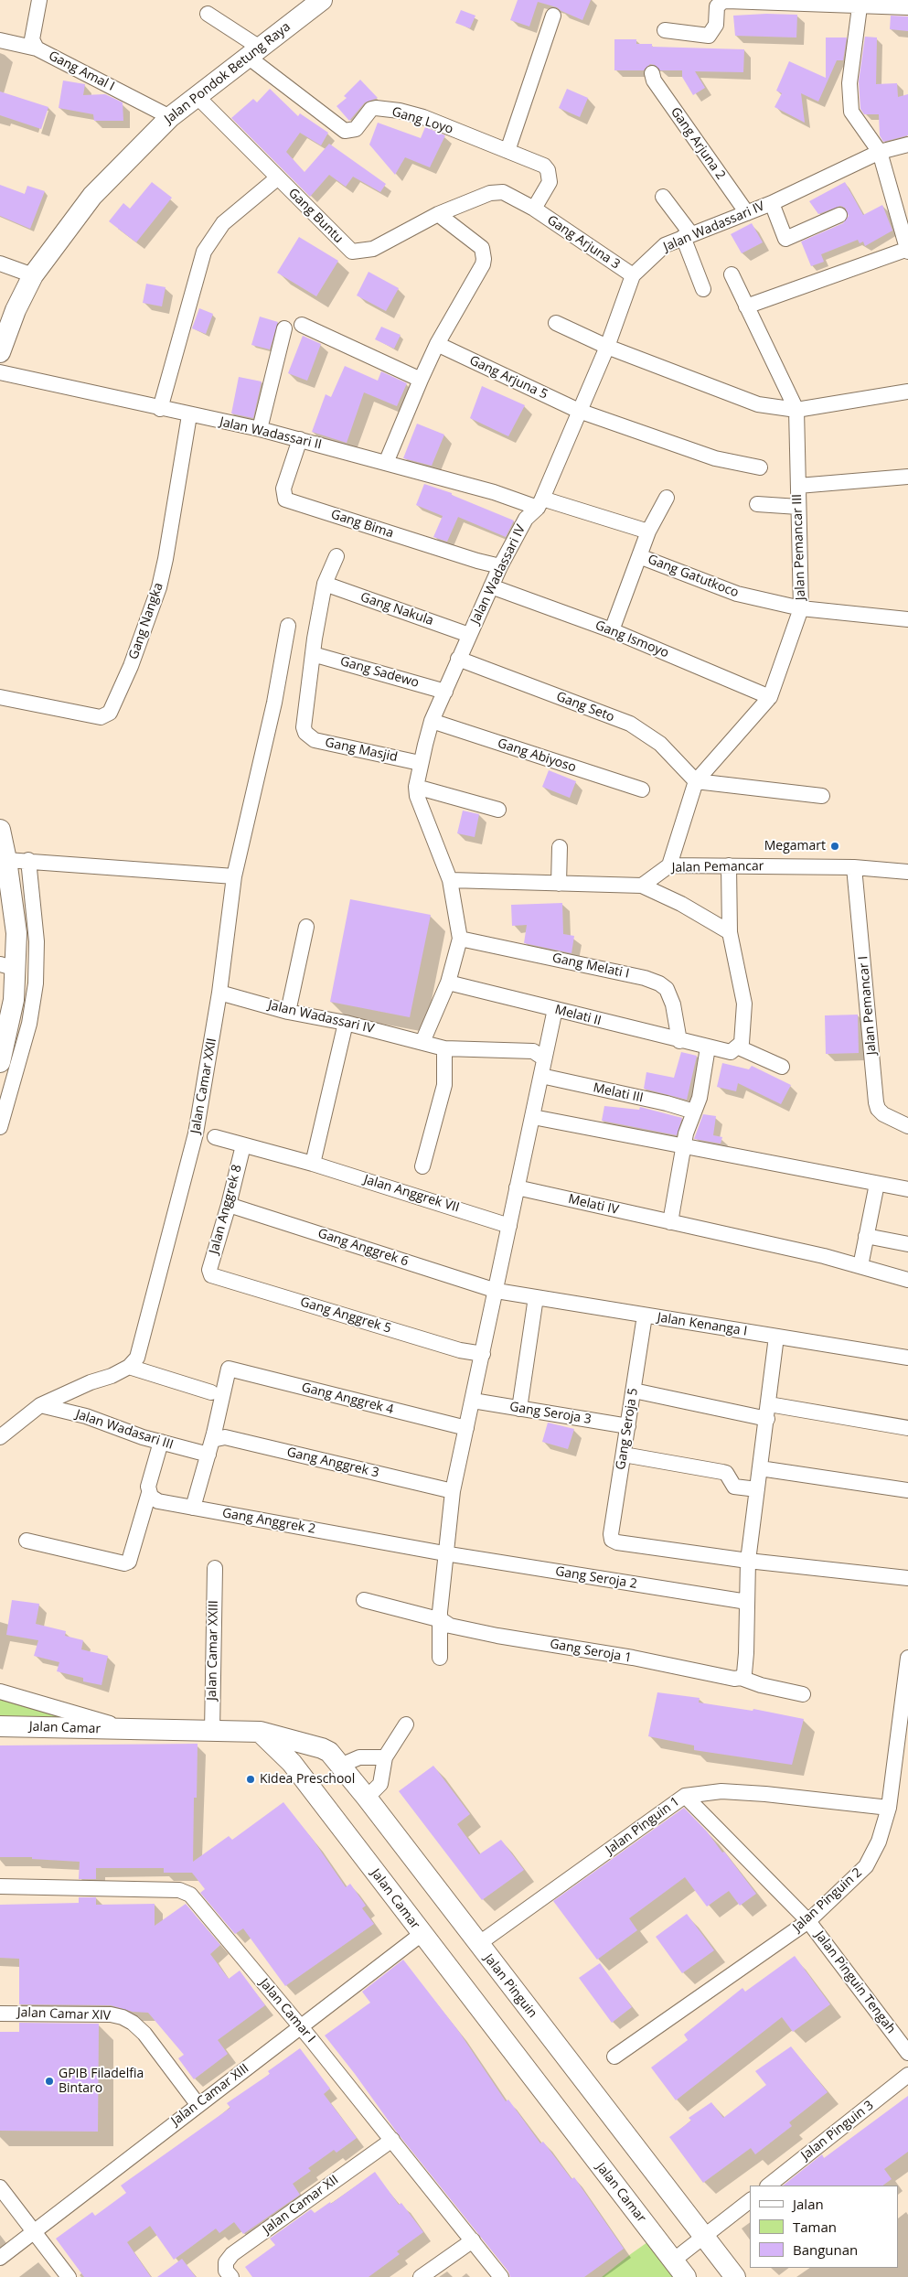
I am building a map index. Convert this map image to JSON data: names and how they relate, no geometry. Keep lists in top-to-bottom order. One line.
{"streets":{"street":["Gang Amal I","Jalan Pondok Betung Raya","Gang Loyo","Gang Arjuna 2","Gang Buntu","Jalan Wadassari IV","Gang Arjuna 3","Gang Arjuna 5","Jalan Wadassari II","Gang Bima","Jalan Pemancar III","Gang Gatutkoco","Gang Nakula","Gang Nangka","Gang Ismoyo","Gang Sadewo","Gang Seto","Gang Masjid","Gang Abiyoso","Jalan Pemancar","Gang Melati I","Jalan Pemancar I","Melati II","Jalan Camar XXII","Melati III","Jalan Anggrek VII","Melati IV","Jalan Anggrek 8","Gang Anggrek 6","Gang Anggrek 5","Jalan Kenanga I","Gang Anggrek 4","Gang Seroja 3","Gang Seroja 5","Jalan Wadasari III","Gang Anggrek 3","Gang Anggrek 2","Gang Seroja 2","Jalan Camar XXIII","Gang Seroja 1","Jalan Camar","Jalan Pinguin 1","Jalan Pinguin 2","Jalan Pinguin Tengah","Jalan Pinguin","Jalan Camar I","Jalan Camar XIV","Jalan Camar XIII","Jalan Pinguin 3","Jalan Camar XII"]},"crossings":[["Gang Amal I","Jalan Pondok Betung Raya"],["Jalan Pondok Betung Raya","Gang Loyo"],["Jalan Pondok Betung Raya","Gang Buntu"],["Gang Loyo","Gang Buntu"],["Gang Loyo","Gang Arjuna 3"],["Gang Arjuna 2","Jalan Wadassari IV"],["Gang Buntu","Gang Arjuna 3"],["Jalan Wadassari IV","Gang Arjuna 3"],["Jalan Wadassari IV","Gang Arjuna 5"],["Jalan Wadassari IV","Jalan Wadassari II"],["Jalan Wadassari IV","Gang Bima"],["Jalan Wadassari IV","Gang Nakula"],["Jalan Wadassari IV","Gang Ismoyo"],["Jalan Wadassari IV","Gang Sadewo"],["Jalan Wadassari IV","Gang Seto"],["Jalan Wadassari IV","Gang Masjid"],["Jalan Wadassari IV","Gang Abiyoso"],["Jalan Wadassari IV","Gang Melati I"],["Jalan Wadassari IV","Melati II"],["Jalan Wadassari IV","Jalan Camar XXII"],["Jalan Wadassari II","Gang Bima"],["Jalan Wadassari II","Gang Nangka"],["Jalan Pemancar III","Gang Gatutkoco"],["Jalan Pemancar III","Gang Ismoyo"],["Jalan Pemancar III","Gang Seto"],["Jalan Pemancar III","Jalan Pemancar"],["Gang Sadewo","Gang Masjid"],["Jalan Pemancar","Jalan Pemancar I"],["Gang Melati I","Melati II"],["Jalan Anggrek VII","Jalan Anggrek 8"],["Jalan Anggrek 8","Gang Anggrek 6"],["Jalan Anggrek 8","Gang Anggrek 5"],["Gang Anggrek 6","Jalan Kenanga I"],["Jalan Kenanga I","Gang Seroja 5"],["Gang Anggrek 4","Jalan Wadasari III"],["Gang Anggrek 4","Gang Anggrek 3"],["Gang Seroja 3","Gang Seroja 5"],["Jalan Wadasari III","Gang Anggrek 3"],["Gang Anggrek 2","Gang Seroja 2"],["Jalan Camar XXIII","Jalan Camar"],["Jalan Camar","Jalan Pinguin"],["Jalan Camar","Jalan Camar XIII"],["Jalan Pinguin 1","Jalan Pinguin 2"],["Jalan Pinguin 1","Jalan Pinguin Tengah"],["Jalan Pinguin 1","Jalan Pinguin"],["Jalan Pinguin 2","Jalan Pinguin Tengah"],["Jalan Camar I","Jalan Camar XIII"],["Jalan Camar I","Jalan Camar XII"],["Jalan Camar XIV","Jalan Camar XIII"]],"places":["Megamart","Kidea Preschool","GPIB Filadelfia Bintaro"],"legend":["Jalan","Taman","Bangunan"]}
